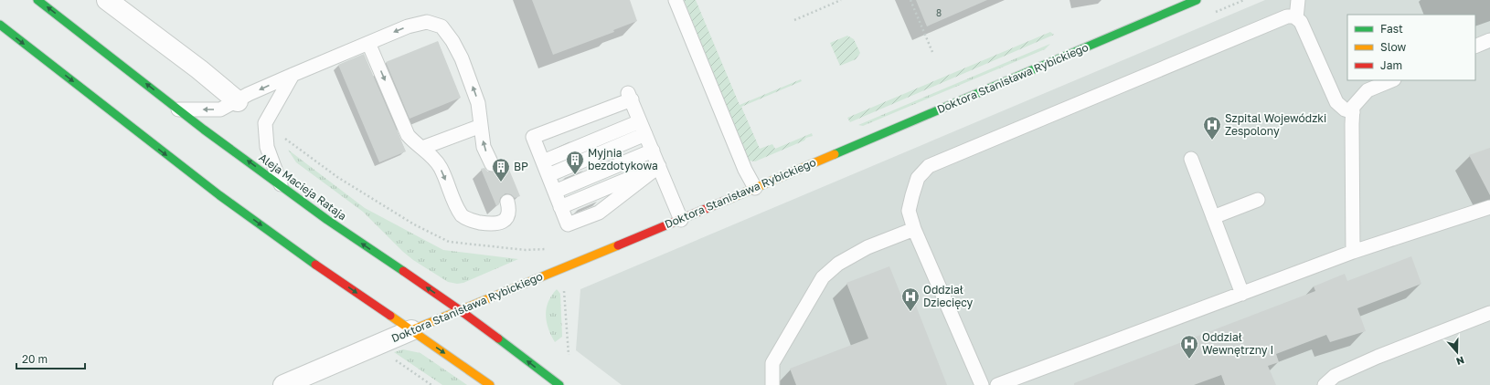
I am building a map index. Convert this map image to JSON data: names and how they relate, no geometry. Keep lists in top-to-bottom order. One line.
{"streets":{"main road":["Doktora Stanisława Rybickiego","Aleja Macieja Rataja"]},"crossings":[["Doktora Stanisława Rybickiego","Aleja Macieja Rataja"]],"places":{"hospital":["Szpital Wojewódzki Zespolony","Oddział Dziecięcy","Oddział Wewnętrzny I"],"building":["Myjnia bezdotykowa","BP"]},"house_numbers":["8"],"legend":["Fast","Slow","Jam"],"scale_bar":"20 m","north":"bottom"}
